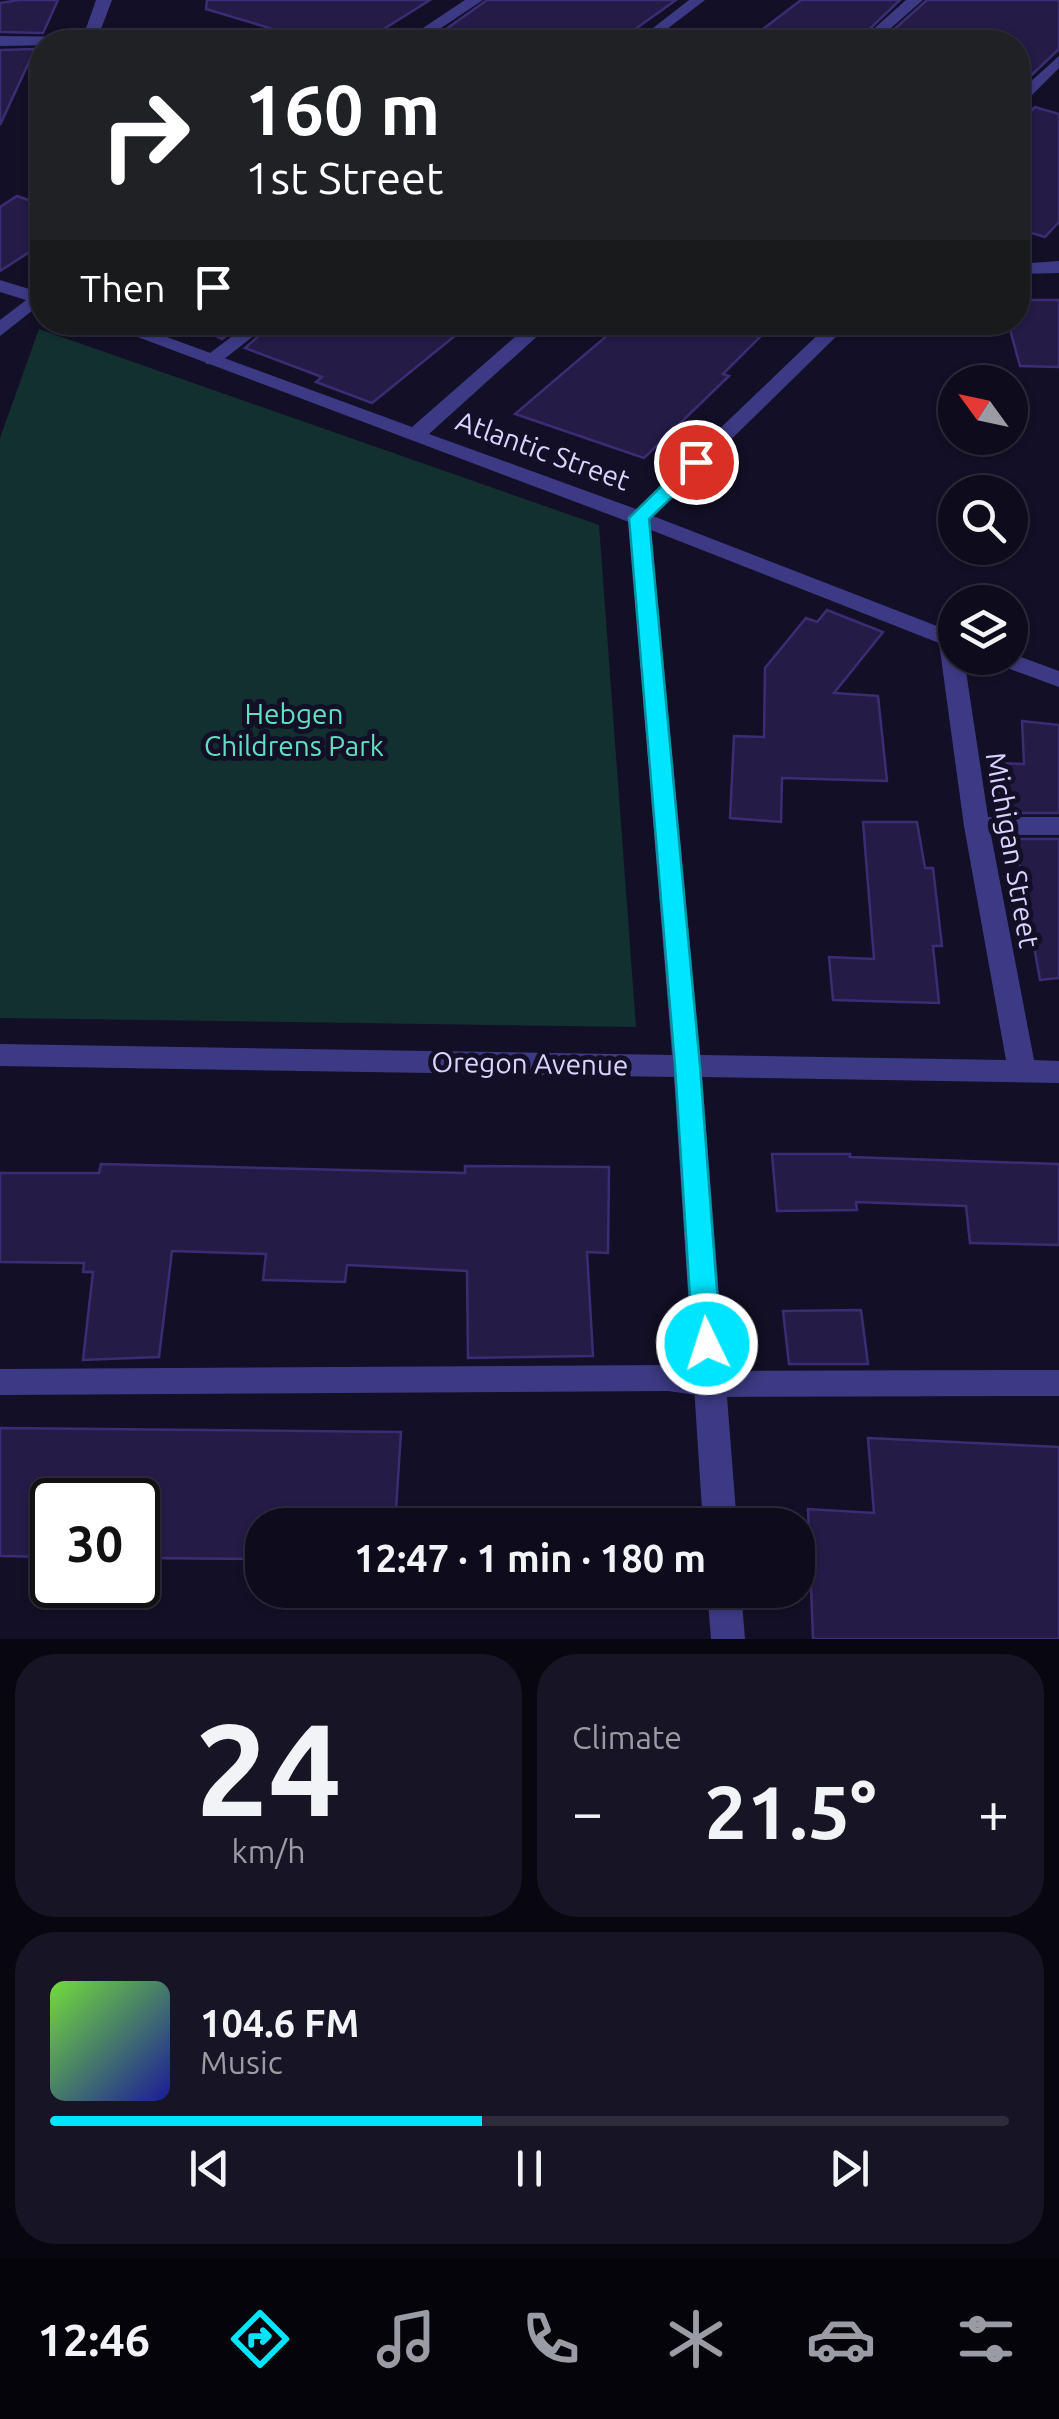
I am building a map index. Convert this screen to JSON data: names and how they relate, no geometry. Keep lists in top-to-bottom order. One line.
{"streets":{"street":["Atlantic Street","Michigan Street","Oregon Avenue"]},"crossings":[["Michigan Street","Oregon Avenue"]],"parks":["Hebgen Childrens Park"],"north":"top left","page":{"turn":["160 m","1st Street"],"then":"Then","limit":"30","trip":"12:47 · 1 min · 180 m","tile":[["24","km/h"],"Climate"],"heat":["−","21.5°","+"],"song":["104.6 FM","Music"],"tabs":"12:46"}}
